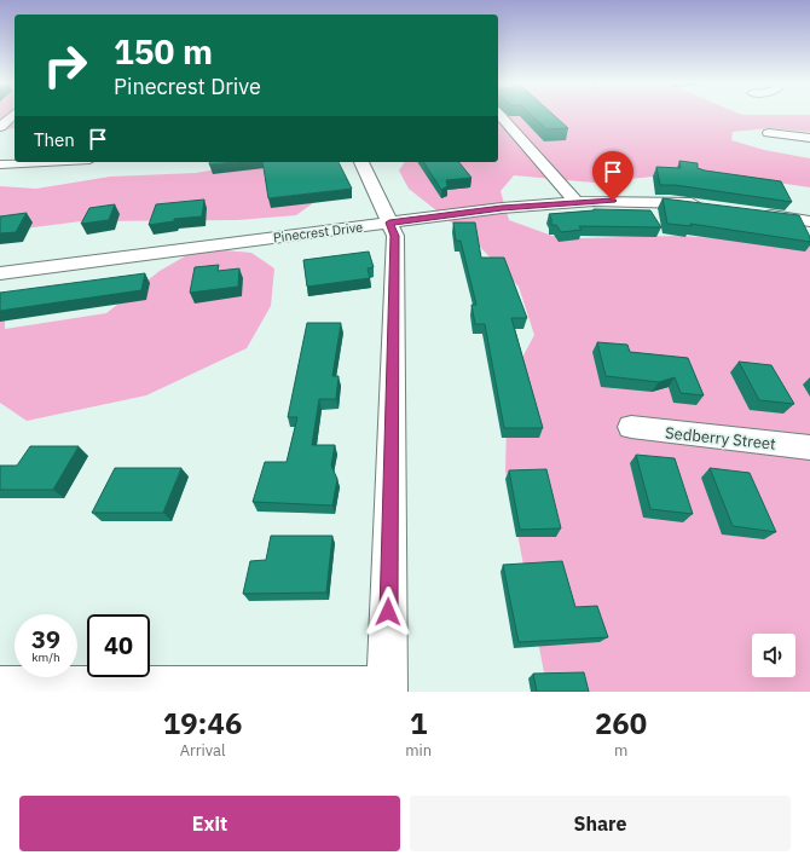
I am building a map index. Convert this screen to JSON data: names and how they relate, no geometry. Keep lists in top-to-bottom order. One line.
{"streets":{"street":["Pinecrest Drive","Sedberry Street"]},"page":{"turn":["150 m","Pinecrest Drive"],"then":"Then","speed":"39 km/h","limit":"40","eta":["19:46","Arrival","1","min","260","m"],"buttons":["Exit","Share"]}}
